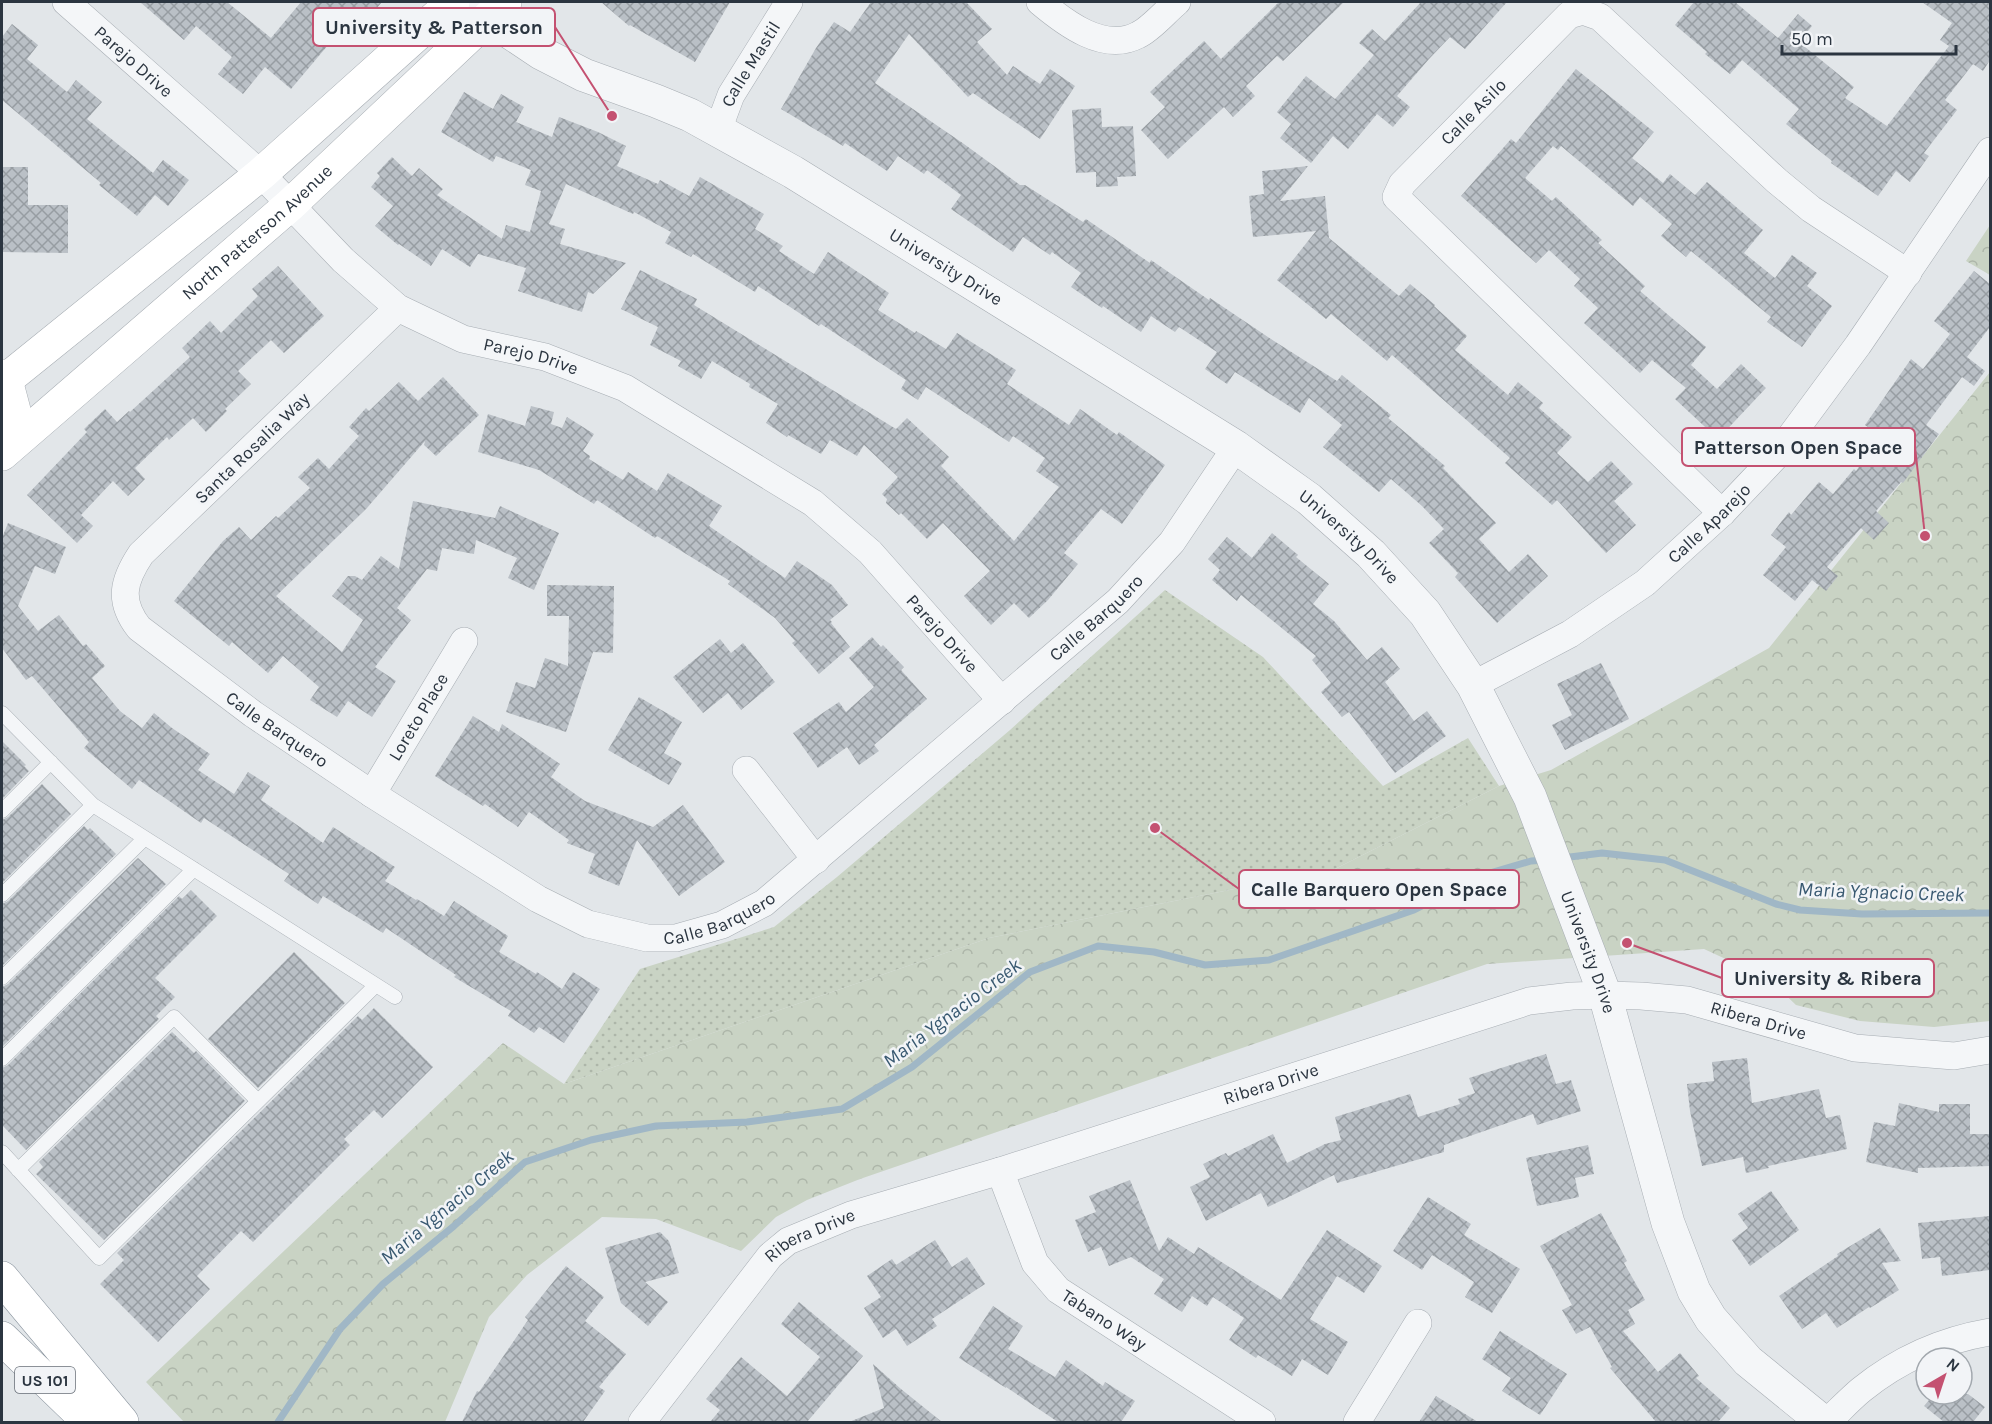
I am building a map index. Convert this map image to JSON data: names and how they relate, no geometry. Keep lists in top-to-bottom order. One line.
{"streets":{"main road":["North Patterson Avenue","US 101"],"street":["Parejo Drive","Calle Mastil","Calle Asilo","University Drive","Santa Rosalia Way","Calle Aparejo","Calle Barquero","Loreto Place","Ribera Drive","Tabano Way"]},"crossings":[["Parejo Drive","North Patterson Avenue"],["Parejo Drive","Santa Rosalia Way"],["Parejo Drive","Calle Barquero"],["Calle Mastil","University Drive"],["Calle Asilo","Calle Aparejo"],["North Patterson Avenue","University Drive"],["University Drive","Calle Aparejo"],["University Drive","Calle Barquero"],["University Drive","Ribera Drive"],["Santa Rosalia Way","Calle Barquero"],["Calle Barquero","Loreto Place"],["Ribera Drive","Tabano Way"]],"water":["Maria Ygnacio Creek"],"places":["University & Patterson","Patterson Open Space","Calle Barquero Open Space","University & Ribera"],"scale_bar":"50 m","north":"top right"}
